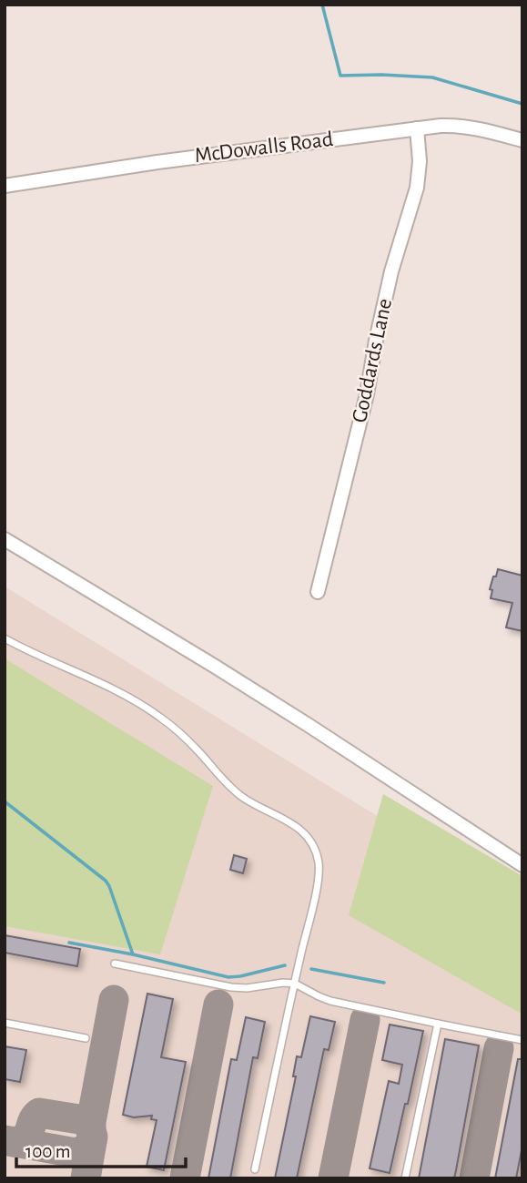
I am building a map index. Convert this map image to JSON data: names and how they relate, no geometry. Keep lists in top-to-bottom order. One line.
{"streets":{"street":["McDowalls Road","Goddards Lane"]},"crossings":[["McDowalls Road","Goddards Lane"]],"scale_bar":"100 m"}
